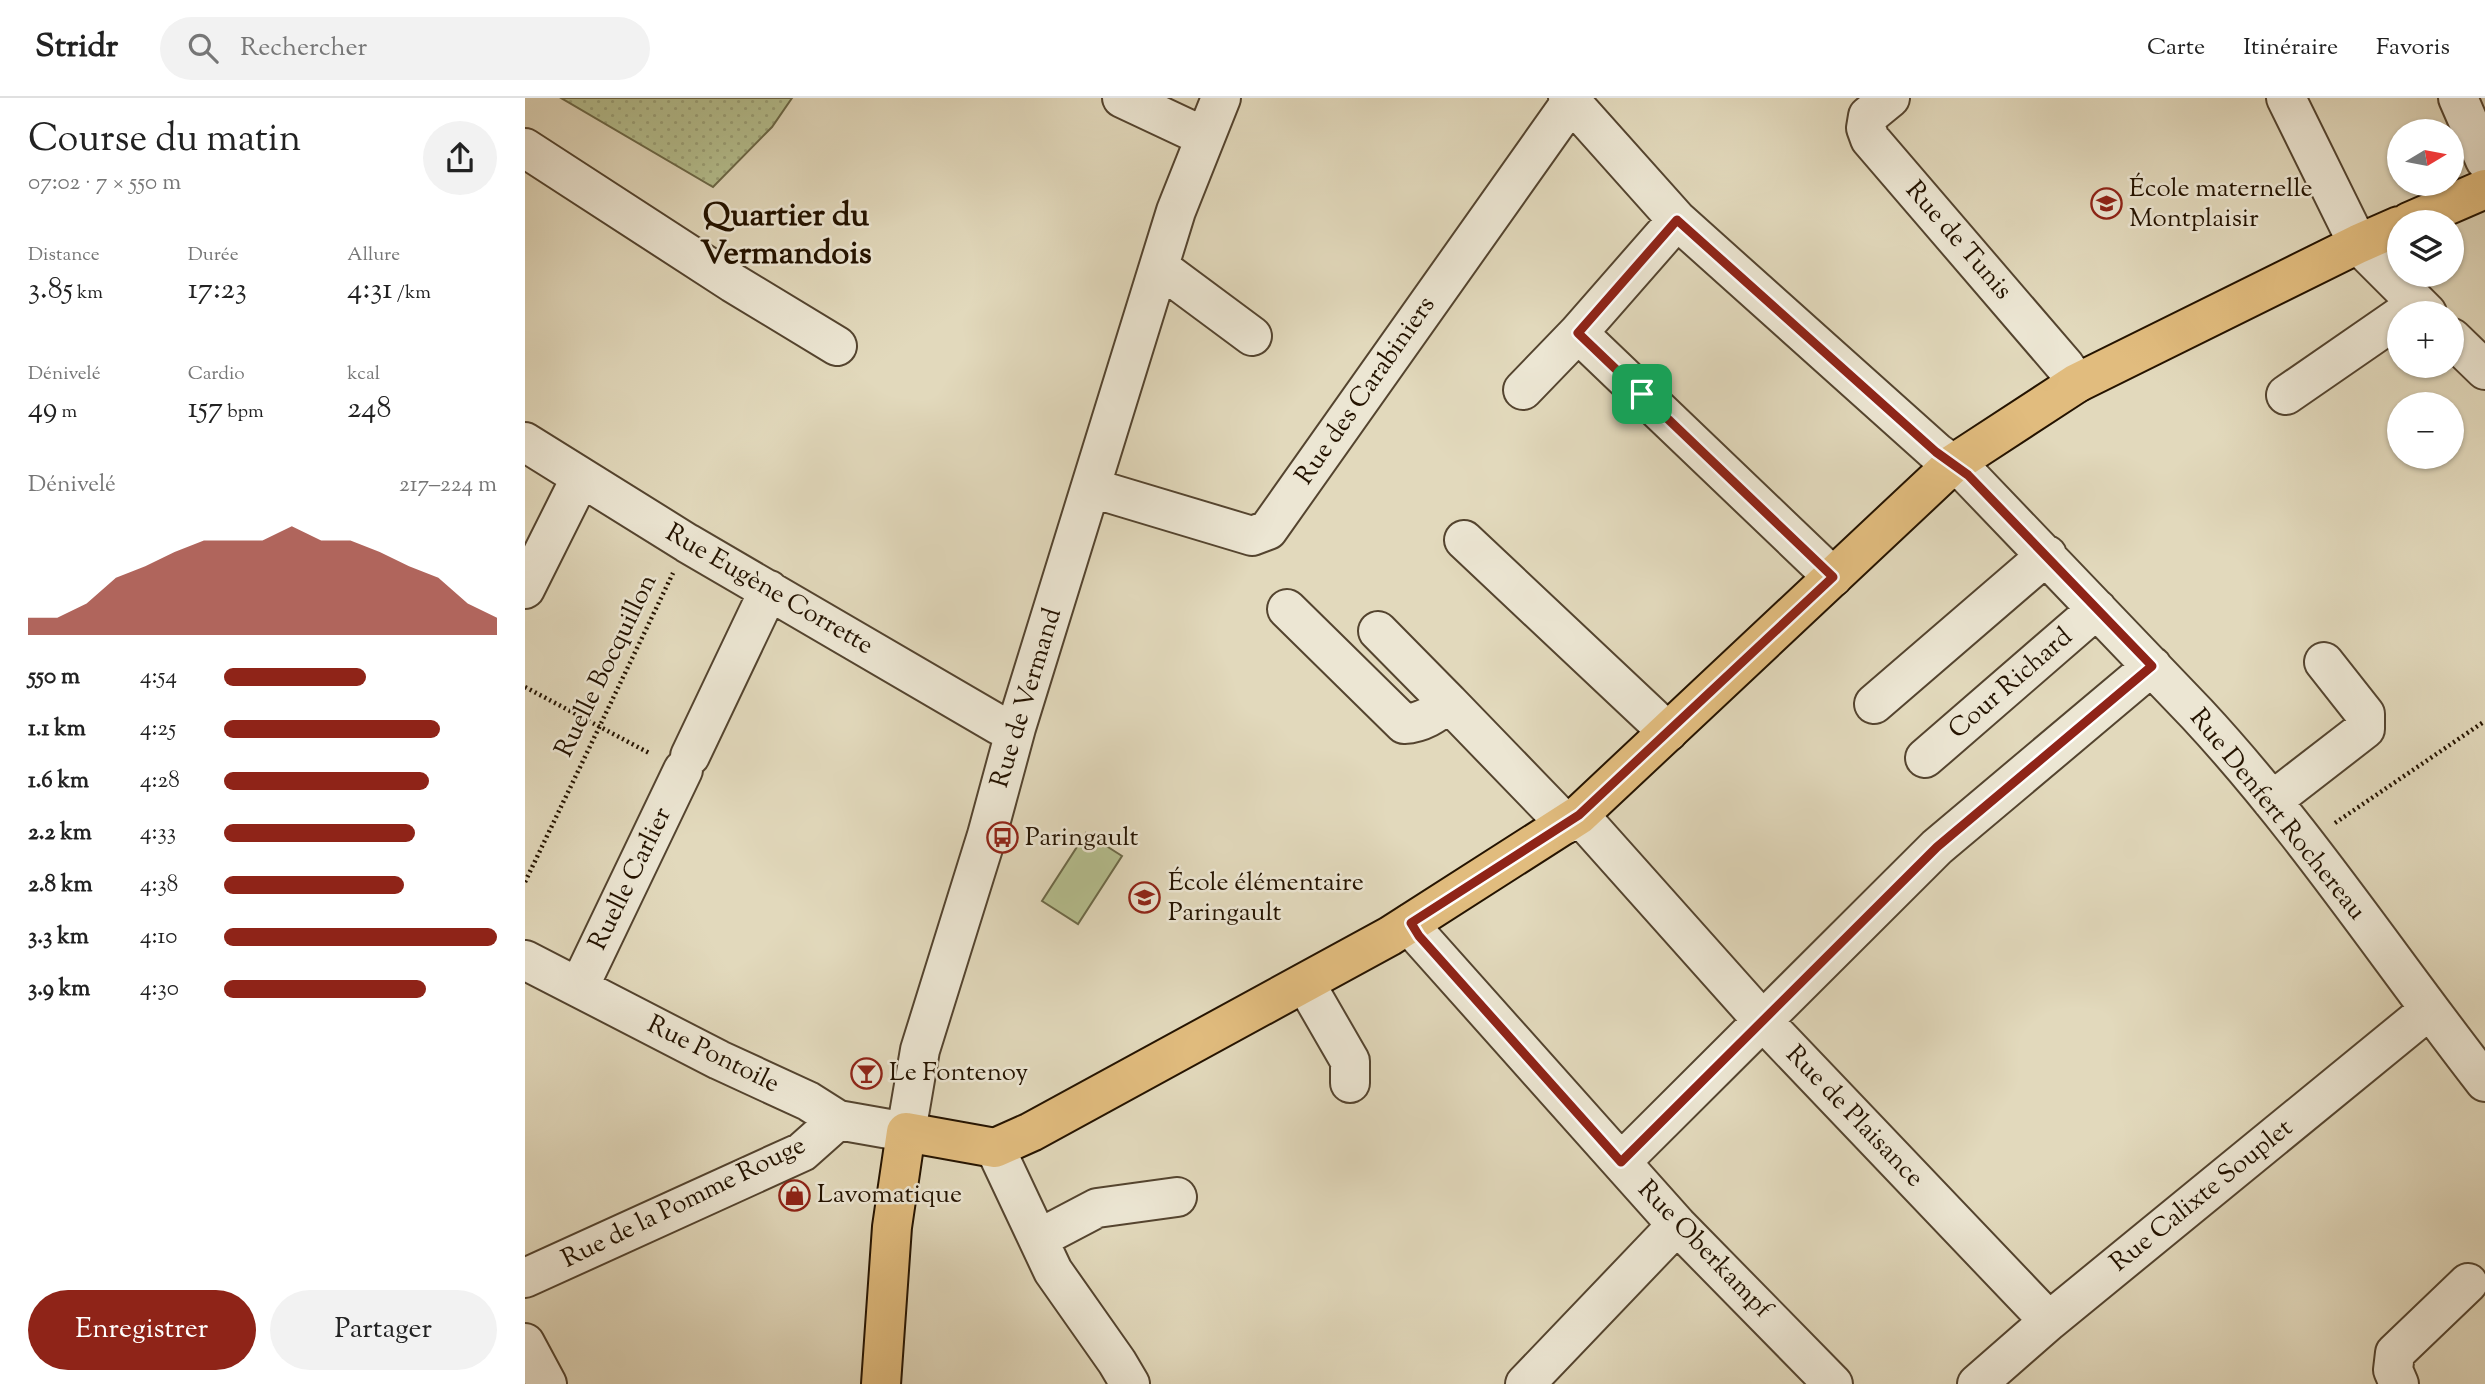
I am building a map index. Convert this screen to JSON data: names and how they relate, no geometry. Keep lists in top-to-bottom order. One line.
{"streets":{"street":["Rue de Tunis","Rue des Carabiniers","Rue Eugène Corrette","Cour Richard","Rue de Vermand","Rue Denfert Rochereau","Ruelle Carlier","Rue Pontoile","Rue de Plaisance","Rue Calixte Souplet","Rue de la Pomme Rouge","Rue Oberkampf"],"path":["Ruelle Bocquillon"]},"crossings":[["Rue des Carabiniers","Rue de Vermand"],["Rue des Carabiniers","Rue Denfert Rochereau"],["Rue Eugène Corrette","Ruelle Bocquillon"],["Rue Eugène Corrette","Rue de Vermand"],["Rue Eugène Corrette","Ruelle Carlier"],["Cour Richard","Rue Denfert Rochereau"],["Rue de Vermand","Rue Pontoile"],["Rue Denfert Rochereau","Rue Calixte Souplet"],["Ruelle Carlier","Rue Pontoile"],["Rue Pontoile","Rue de la Pomme Rouge"],["Rue de Plaisance","Rue Calixte Souplet"]],"districts":["Quartier du Vermandois"],"places":{"school or university":["École maternelle Montplaisir","École élémentaire Paringault"],"bus stop":["Paringault"],"bar":["Le Fontenoy"],"shop":["Lavomatique"]},"north":"right","page":{"header":"Stridr","search":"Rechercher","nav":["Carte","Itinéraire","Favoris"],"heading":["Course du matin","07:02 · 7 × 550 m"],"map_buttons":["+","−"],"stats":[["Distance","3.85 km"],["Durée","17:23"],["Allure","4:31 /km"],["Dénivelé","49 m"],["Cardio","157 bpm"],["kcal","248"]],"chart":["Dénivelé","217–224 m"],"list":[{"name":"550 m","note":"4:54"},{"name":"1.1 km","note":"4:25"},{"name":"1.6 km","note":"4:28"},{"name":"2.2 km","note":"4:33"},{"name":"2.8 km","note":"4:38"},{"name":"3.3 km","note":"4:10"},{"name":"3.9 km","note":"4:30"}],"buttons":["Enregistrer","Partager"]}}
